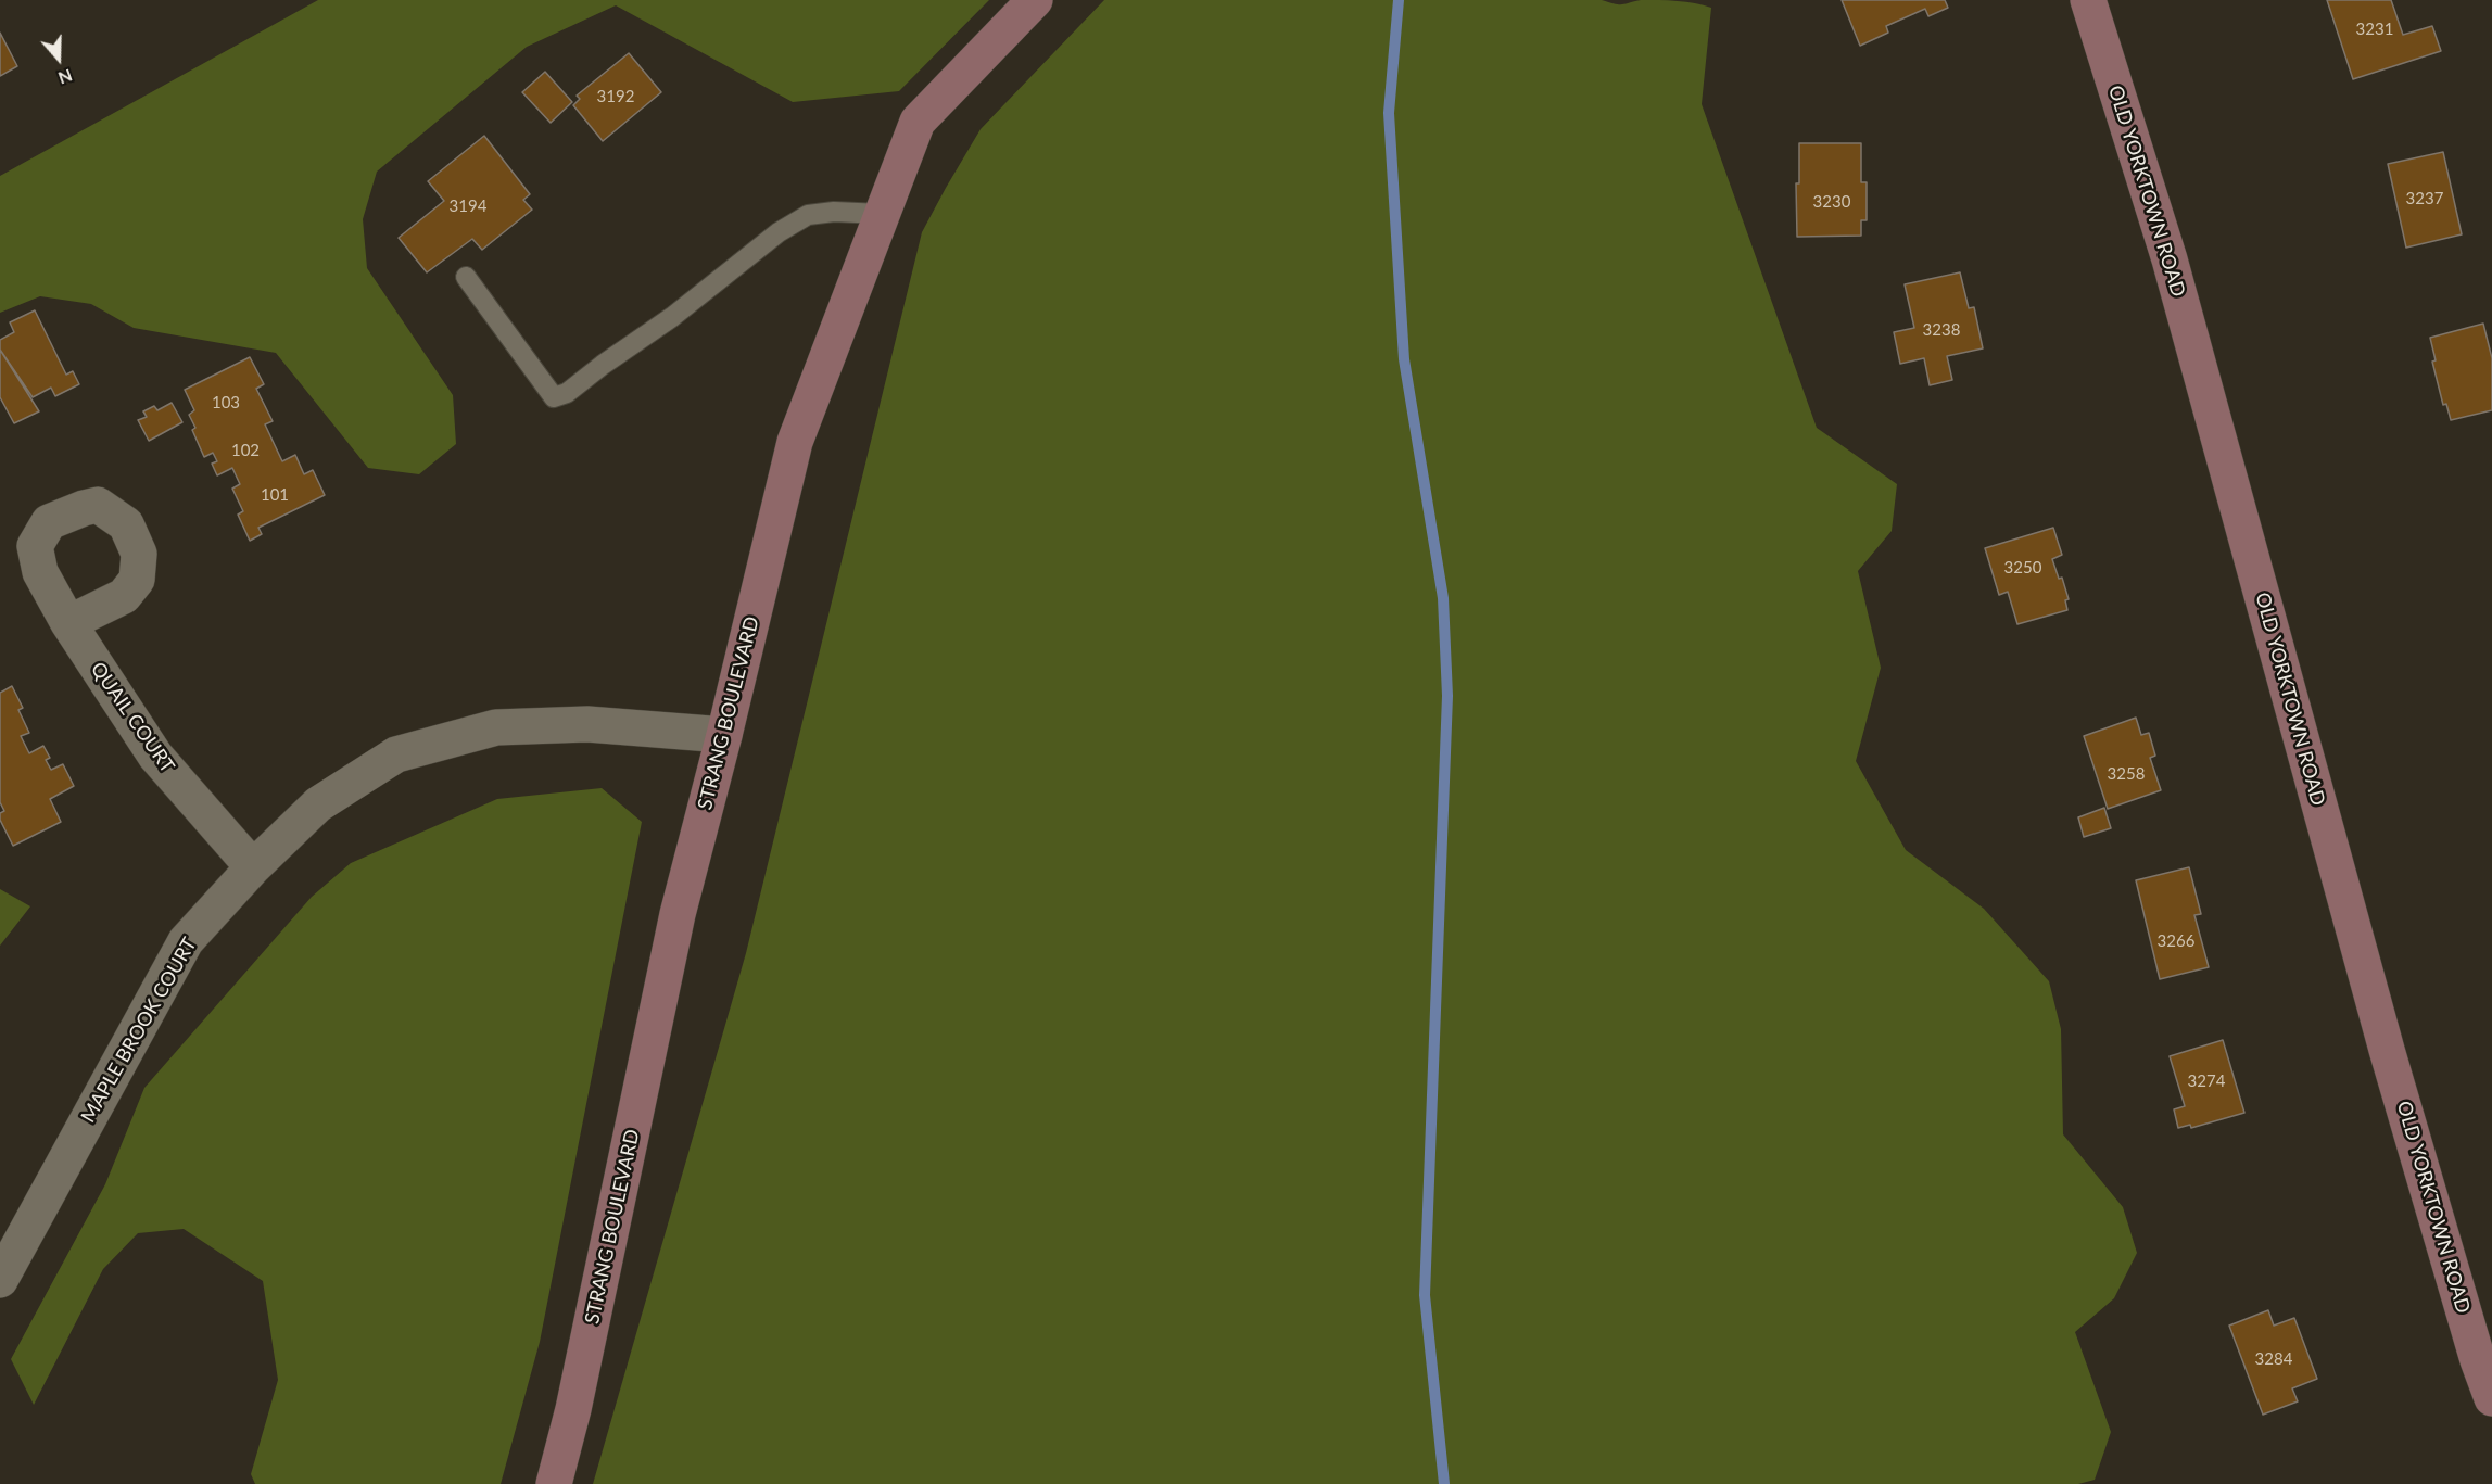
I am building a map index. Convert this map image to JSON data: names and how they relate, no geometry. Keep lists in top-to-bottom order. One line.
{"streets":{"street":["OLD YORKTOWN ROAD","STRANG BOULEVARD","QUAIL COURT","MAPLE BROOK COURT"]},"crossings":[["STRANG BOULEVARD","MAPLE BROOK COURT"],["QUAIL COURT","MAPLE BROOK COURT"]],"house_numbers":["3231","3192","3237","3230","3194","3238","103","102","101","3250","3258","3266","3274","3284"],"north":"bottom"}
